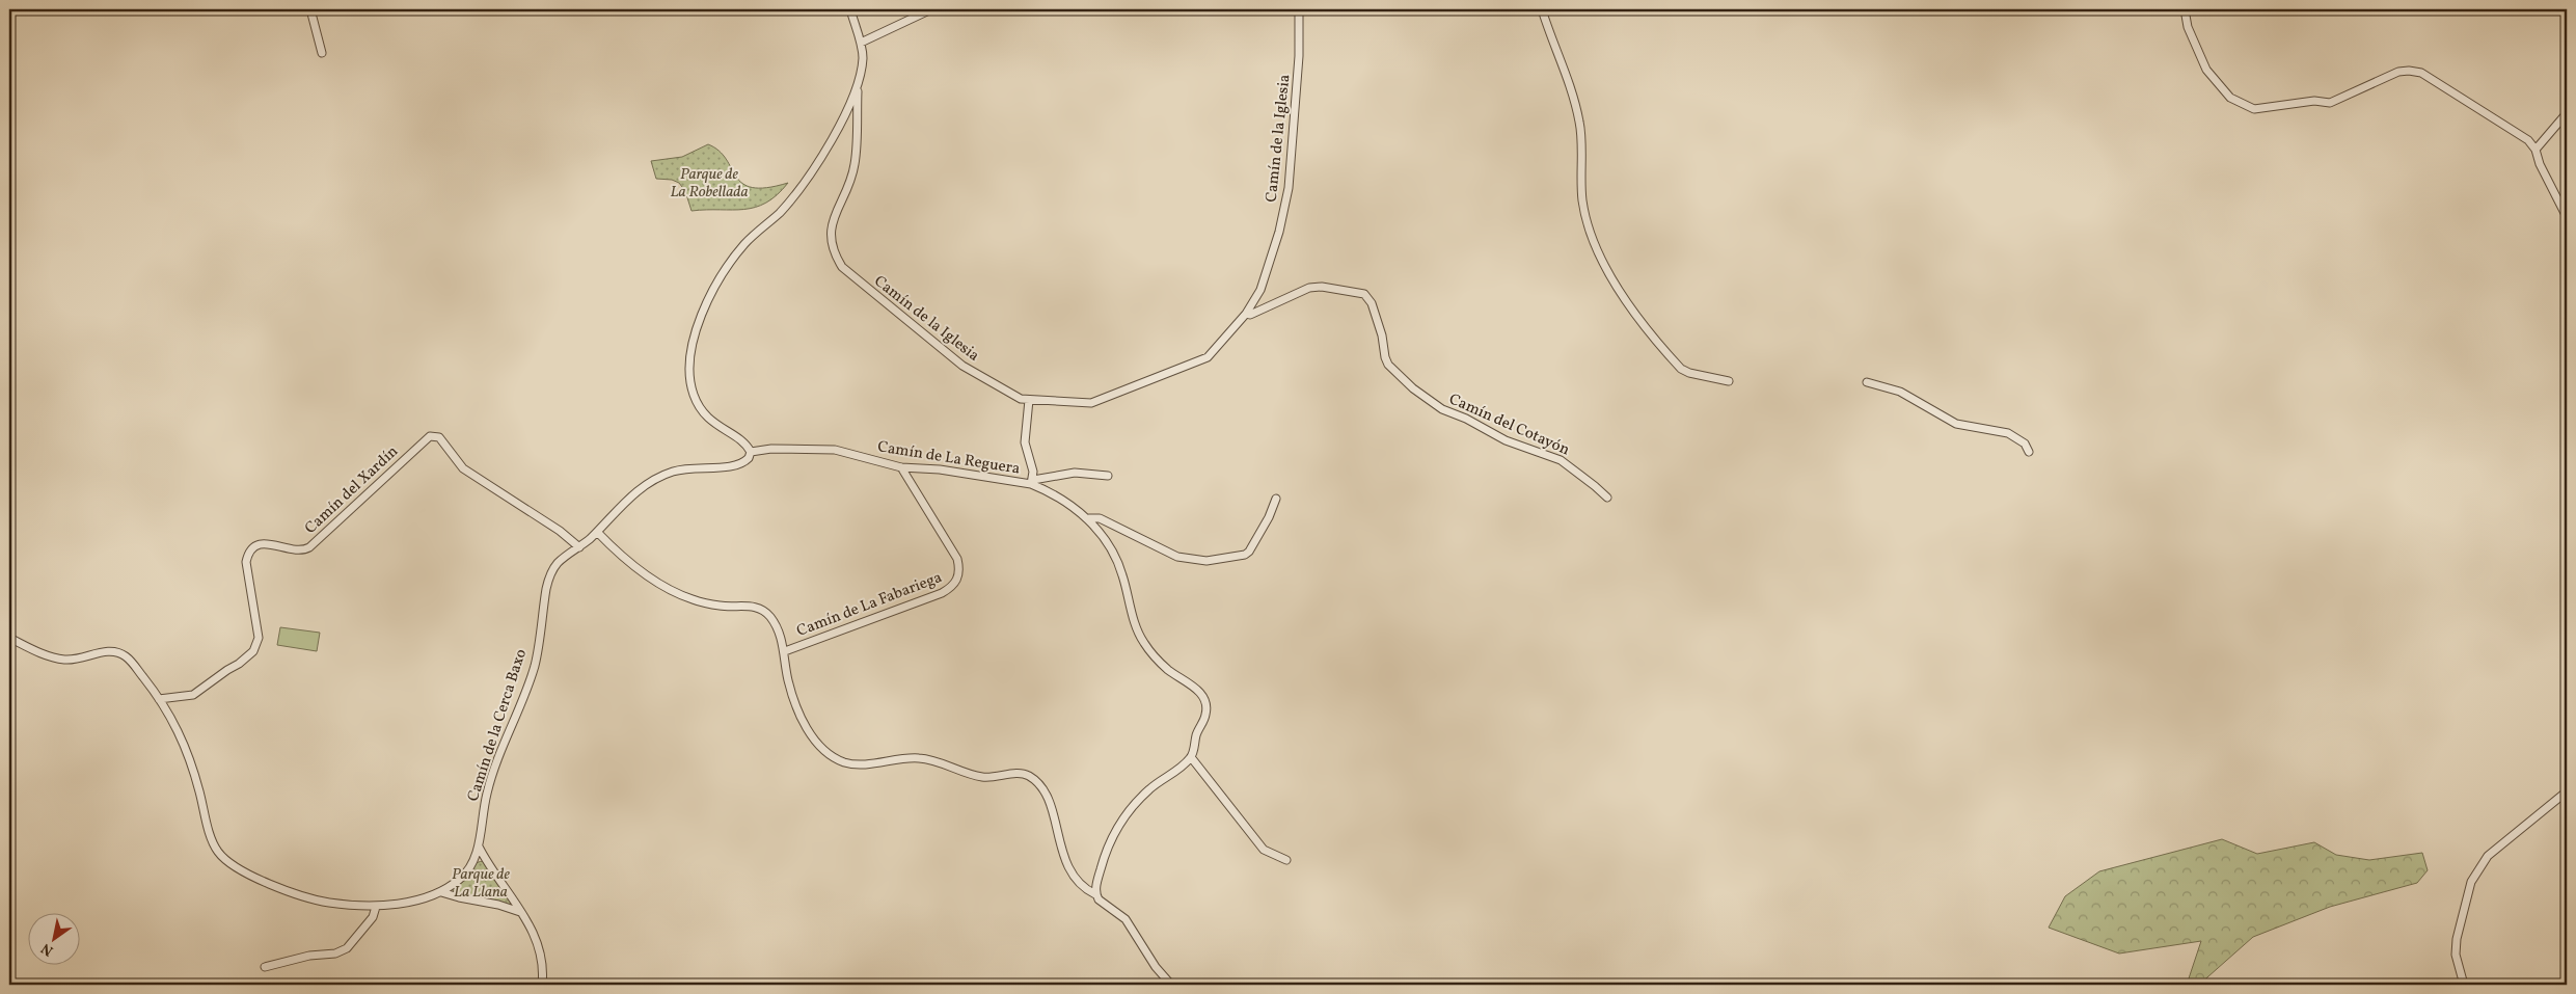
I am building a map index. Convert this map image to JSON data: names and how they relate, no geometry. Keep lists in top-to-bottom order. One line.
{"streets":{"street":["Camín de la Iglesia","Camín del Cotayón","Camín de La Reguera","Camín del Xardín","Camín de La Fabariega","Camín de la Cerca Baxo"]},"crossings":[["Camín de la Iglesia","Camín del Cotayón"],["Camín de La Reguera","Camín de La Fabariega"],["Camín de La Reguera","Camín de la Cerca Baxo"],["Camín del Xardín","Camín de la Cerca Baxo"]],"parks":["Parque de La Robellada","Parque de La Llana"],"north":"bottom left"}
